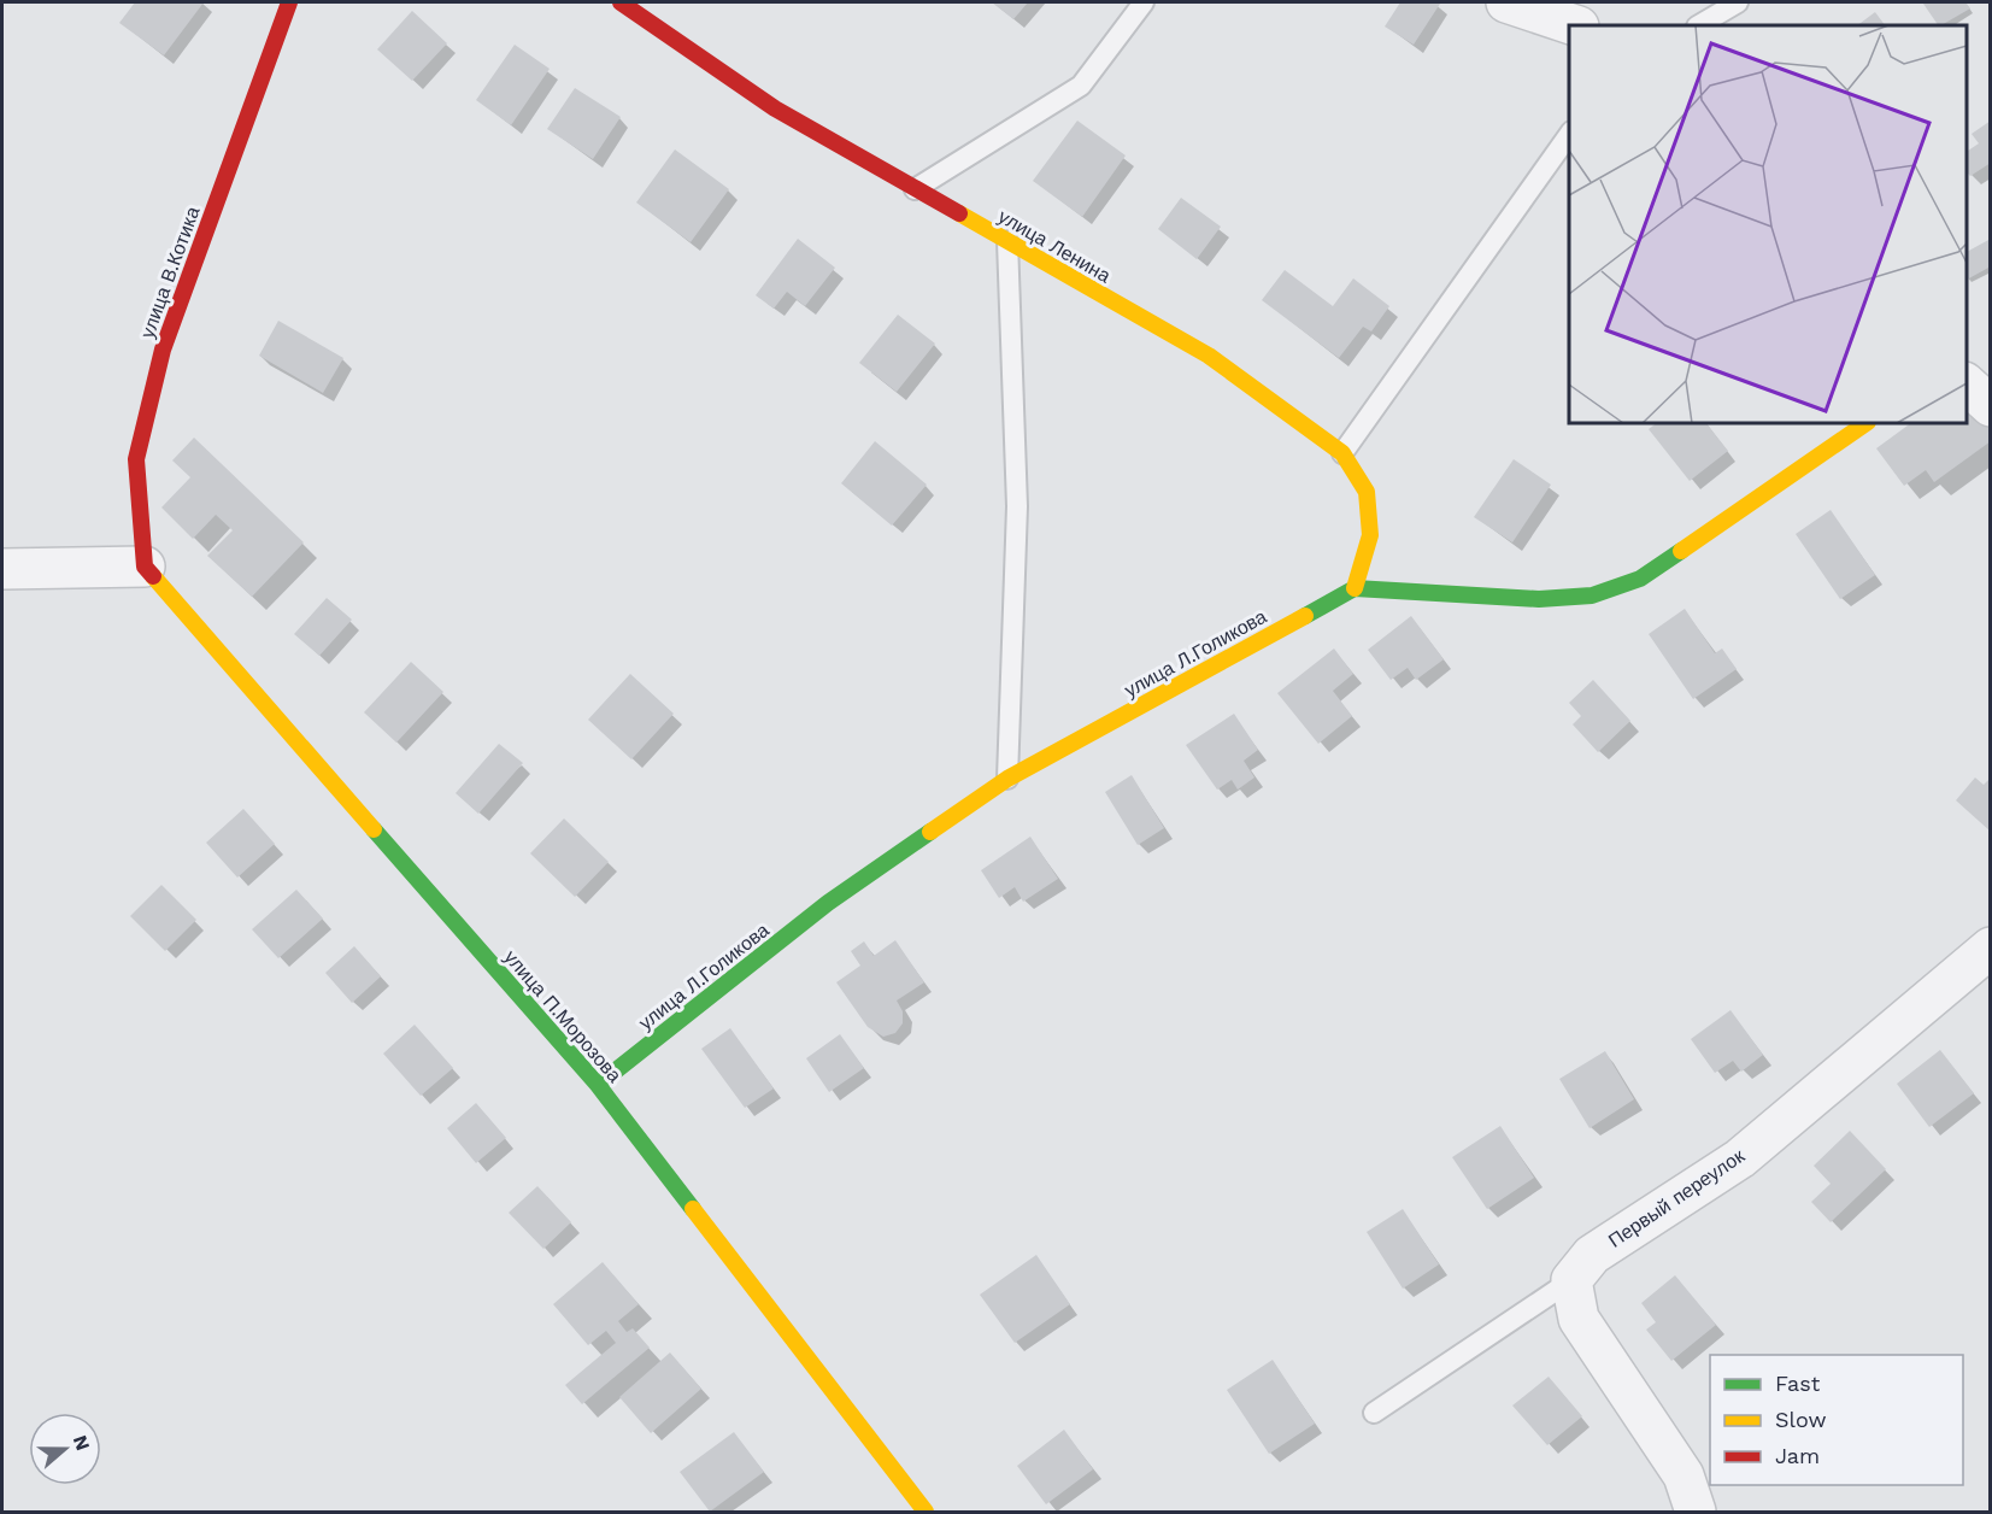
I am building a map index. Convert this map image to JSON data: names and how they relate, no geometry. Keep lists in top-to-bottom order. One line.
{"streets":{"street":["улица Ленина","улица В.Котика","улица Л.Голикова","улица П.Морозова","Первый переулок"]},"crossings":[["улица Ленина","улица Л.Голикова"],["улица В.Котика","улица П.Морозова"],["улица Л.Голикова","улица П.Морозова"]],"legend":["Fast","Slow","Jam"],"north":"right"}
